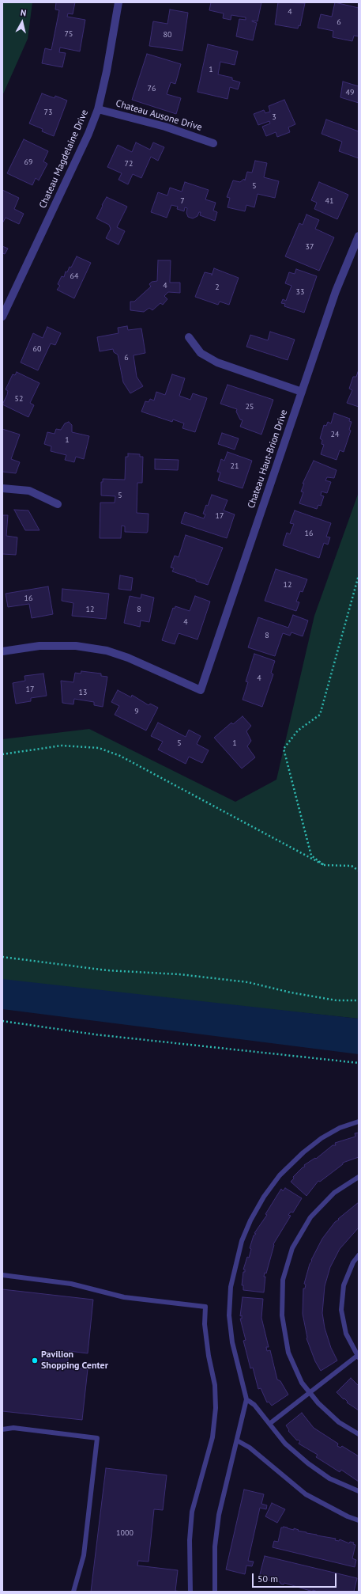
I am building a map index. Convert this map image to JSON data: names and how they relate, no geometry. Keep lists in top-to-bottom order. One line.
{"streets":{"street":["Chateau Ausone Drive","Chateau Magdelaine Drive","Chateau Haut-Brion Drive"]},"crossings":[["Chateau Ausone Drive","Chateau Magdelaine Drive"]],"places":["Pavilion Shopping Center"],"house_numbers":["4","6","75","80","1","76","49","73","3","69","72","5","7","41","37","64","4","2","33","60","6","52","25","24","1","21","5","17","16","12","16","12","8","4","8","4","17","13","9","5","1","1000"],"scale_bar":"50 m","north":"top"}
